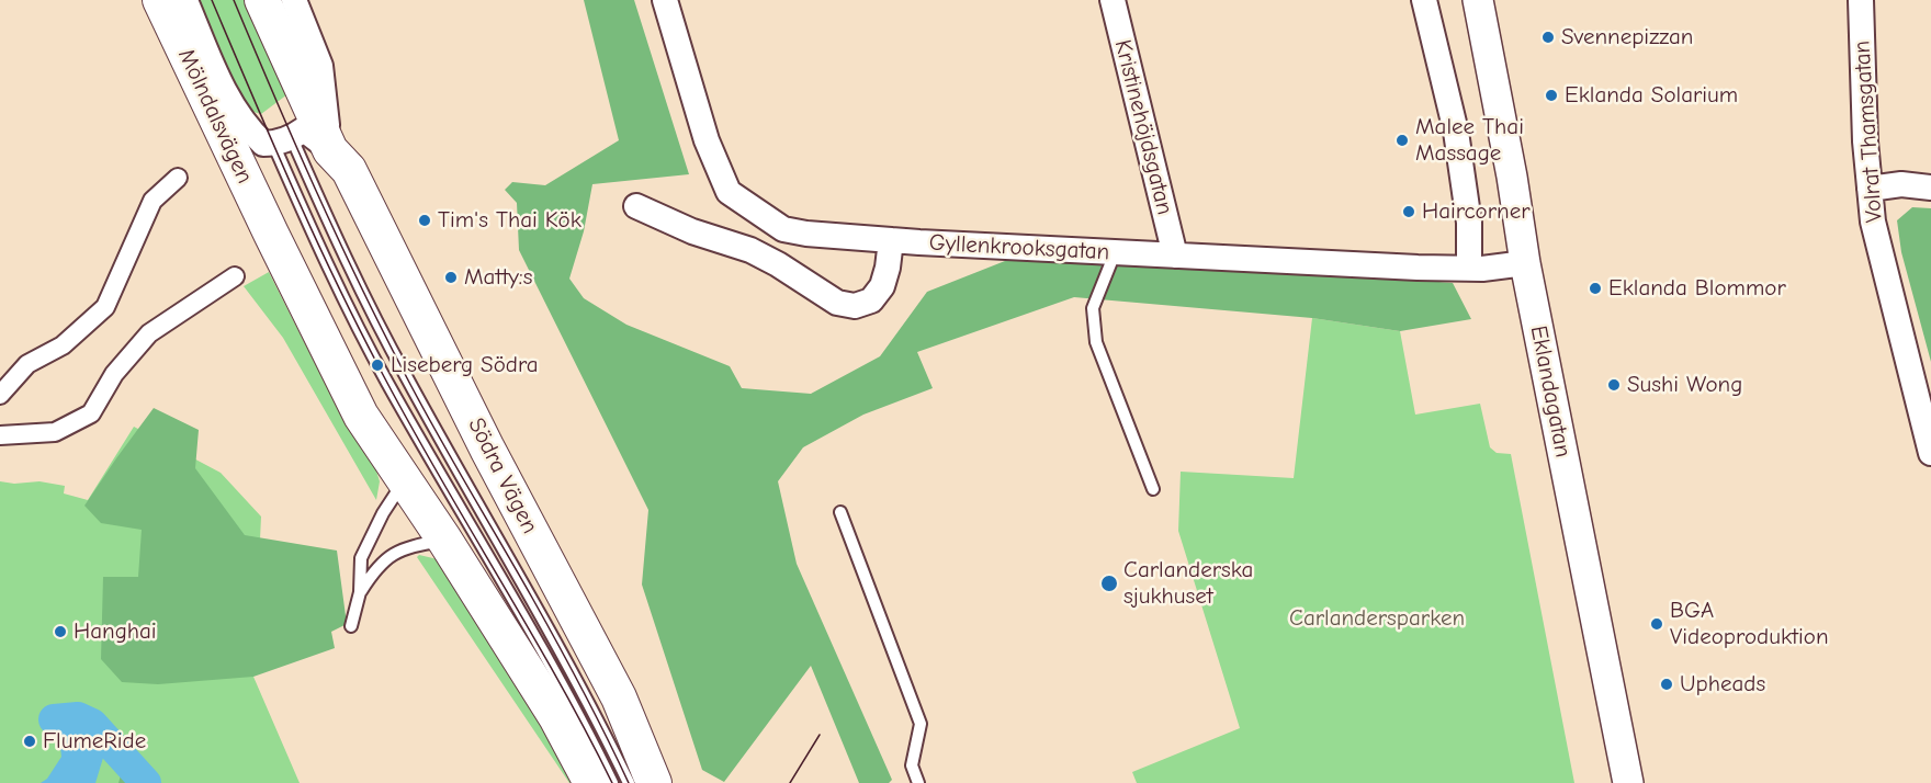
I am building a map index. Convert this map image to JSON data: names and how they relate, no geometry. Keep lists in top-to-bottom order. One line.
{"streets":{"main road":["Mölndalsvägen","Södra Vägen"],"street":["Kristinehöjdsgatan","Volrat Thamsgatan","Gyllenkrooksgatan","Eklandagatan"]},"crossings":[["Kristinehöjdsgatan","Gyllenkrooksgatan"],["Gyllenkrooksgatan","Eklandagatan"]],"parks":["Carlandersparken"],"places":["Svennepizzan","Eklanda Solarium","Malee Thai Massage","Haircorner","Tim's Thai Kök","Matty:s","Eklanda Blommor","Liseberg Södra","Sushi Wong","Carlanderska sjukhuset","BGA Videoproduktion","Hanghai","Upheads","FlumeRide"]}
